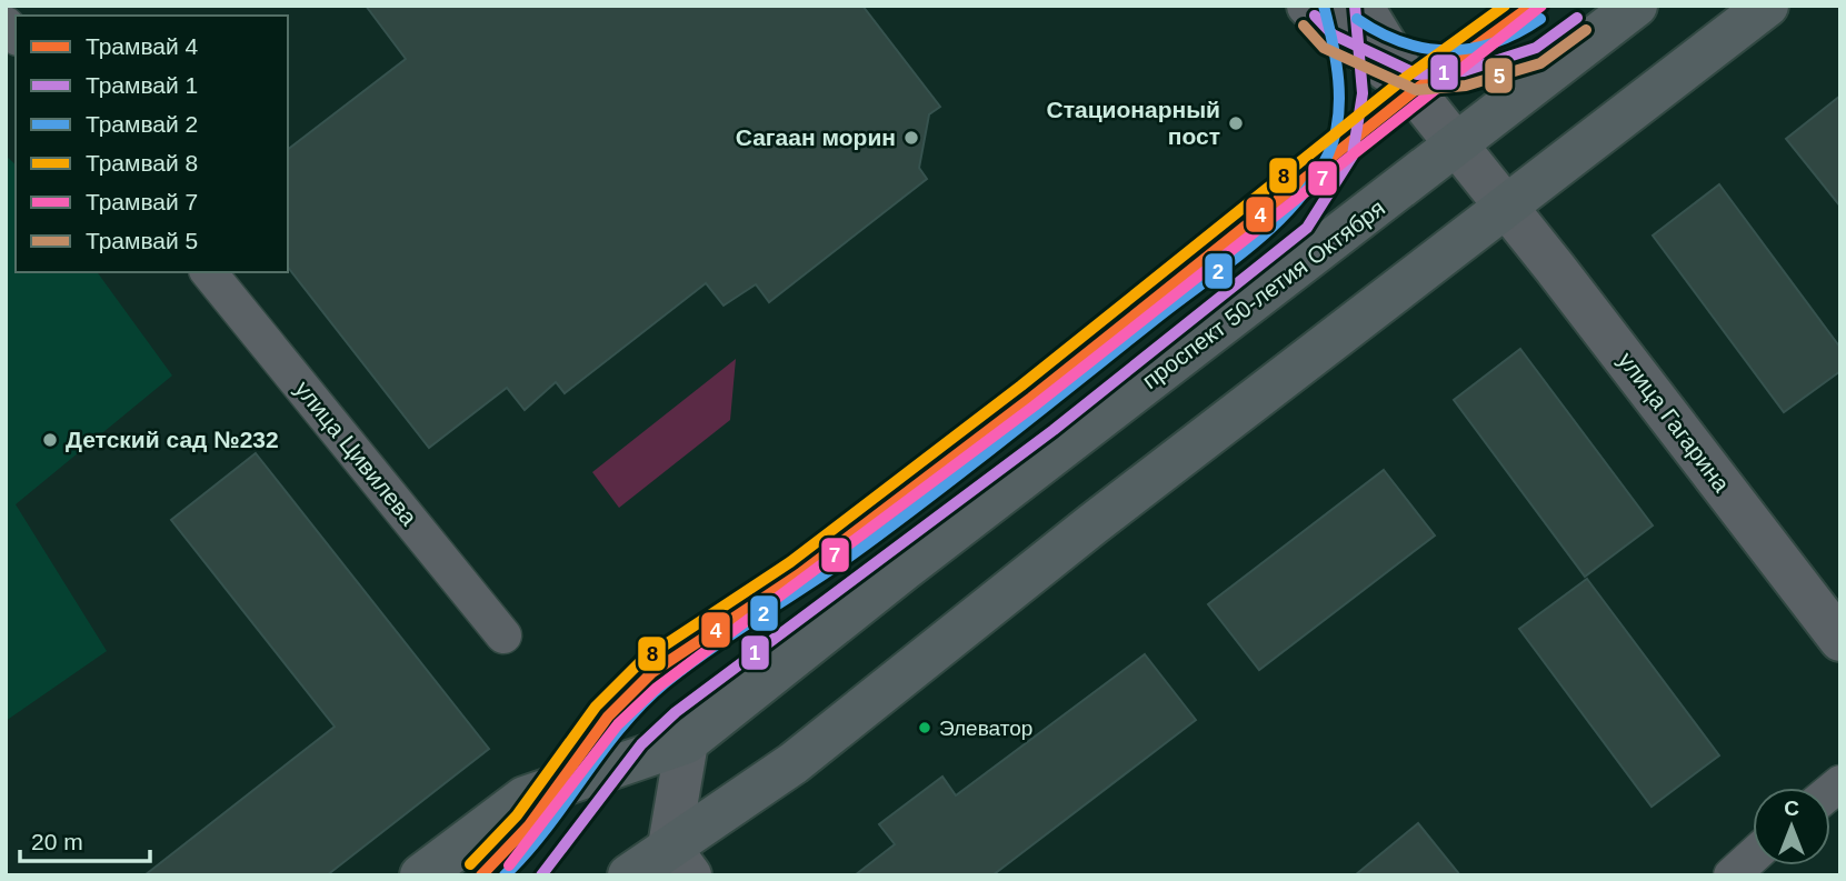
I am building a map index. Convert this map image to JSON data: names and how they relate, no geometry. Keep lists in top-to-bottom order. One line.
{"streets":{"main road":["проспект 50-летия Октября"],"street":["улица Гагарина","улица Цивилева"]},"crossings":[["проспект 50-летия Октября","улица Гагарина"]],"places":["Стационарный пост","Сагаан морин","Детский сад №232","Элеватор"],"lines":["tram line 4","tram line 1","tram line 2","tram line 8","tram line 7","tram line 5"],"legend":["Трамвай 4","Трамвай 1","Трамвай 2","Трамвай 8","Трамвай 7","Трамвай 5"],"scale_bar":"20 m","north":"top"}
